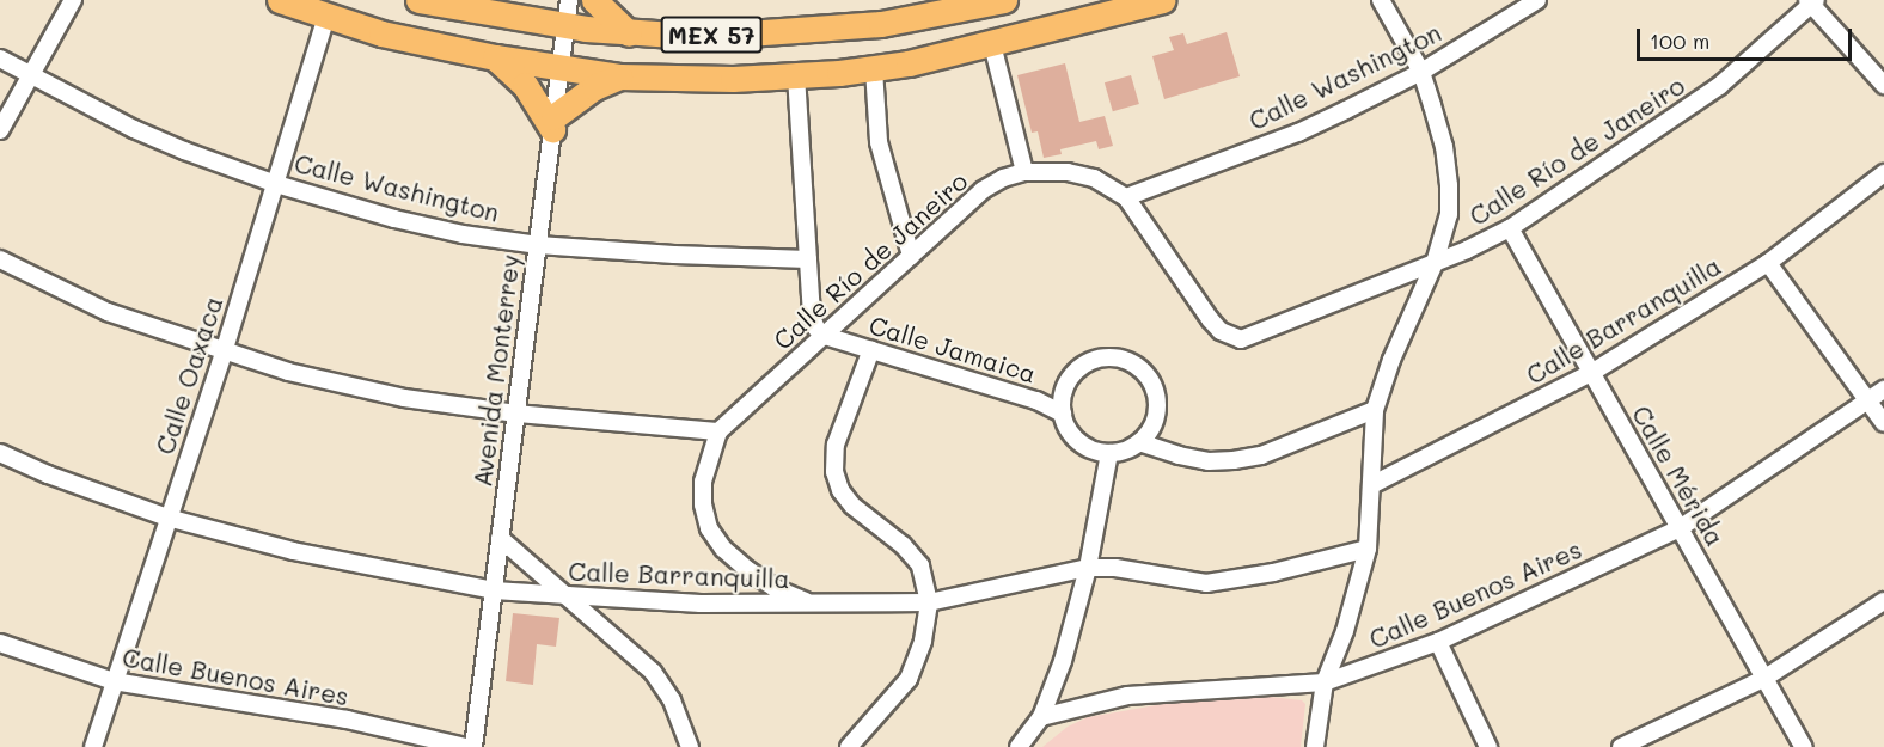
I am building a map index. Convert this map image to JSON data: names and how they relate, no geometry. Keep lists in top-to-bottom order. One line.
{"streets":{"highway":["MEX 57"],"street":["Calle Washington","Calle Río de Janeiro","Calle Barranquilla","Calle Jamaica","Avenida Monterrey","Calle Oaxaca","Calle Mérida","Calle Buenos Aires"]},"crossings":[["MEX 57","Avenida Monterrey"],["MEX 57","Calle Oaxaca"],["Calle Washington","Calle Río de Janeiro"],["Calle Washington","Avenida Monterrey"],["Calle Washington","Calle Oaxaca"],["Calle Río de Janeiro","Calle Jamaica"],["Calle Río de Janeiro","Calle Mérida"],["Calle Barranquilla","Avenida Monterrey"],["Calle Barranquilla","Calle Oaxaca"],["Calle Barranquilla","Calle Mérida"],["Calle Oaxaca","Calle Buenos Aires"],["Calle Mérida","Calle Buenos Aires"]],"scale_bar":"100 m"}
